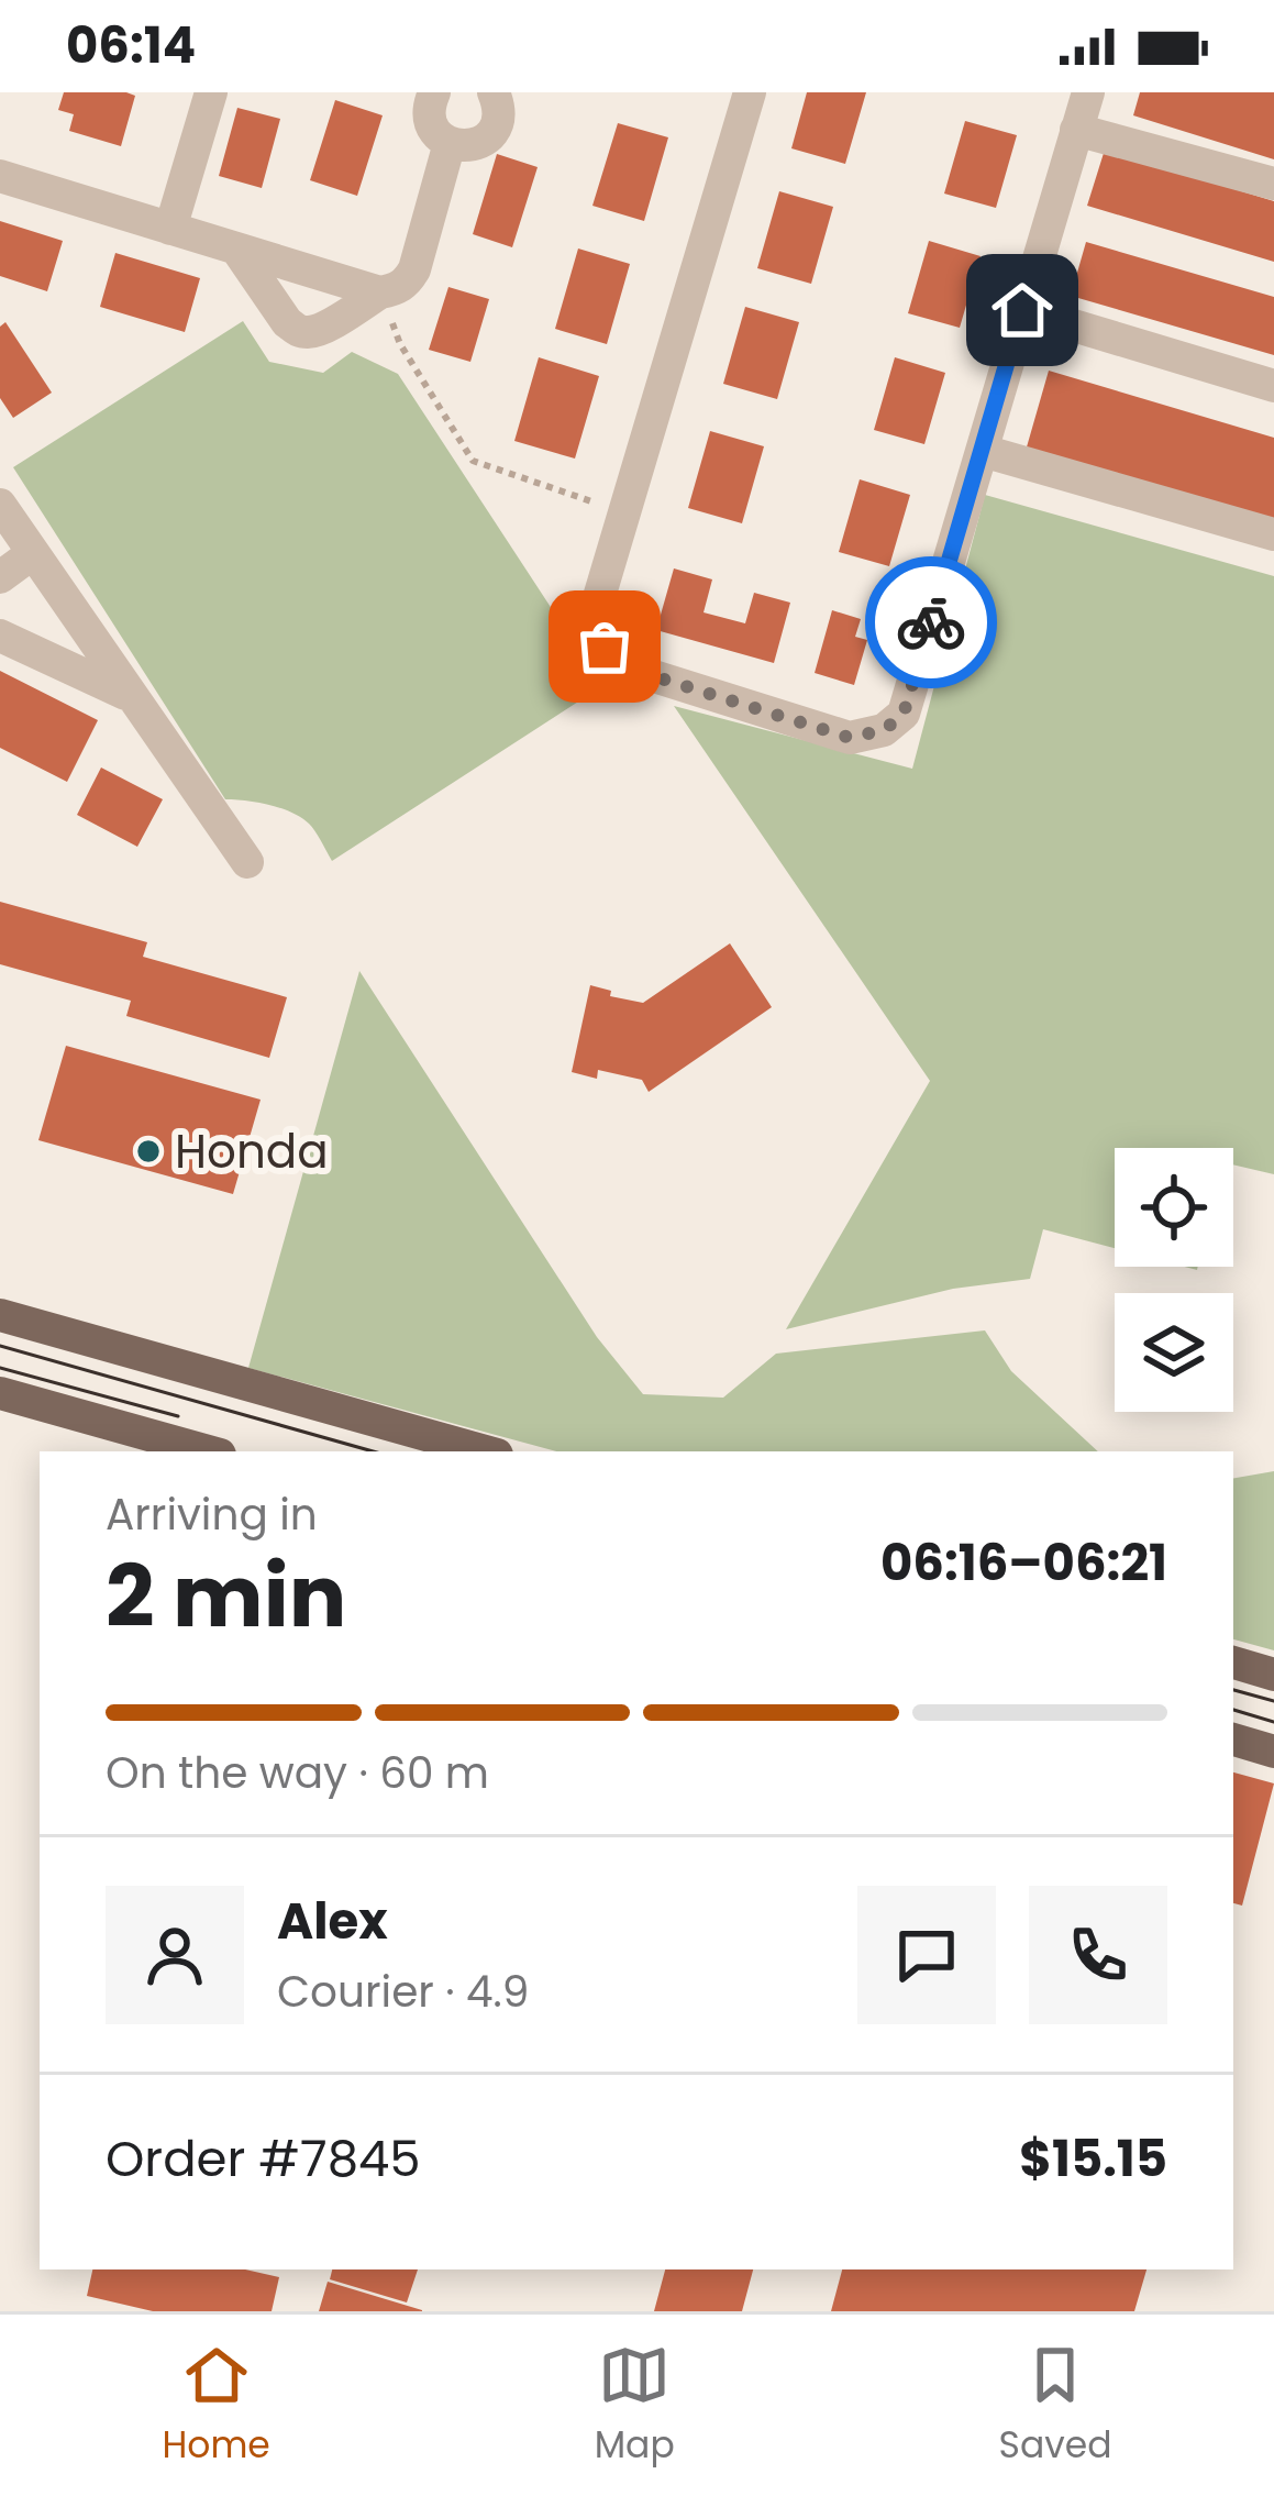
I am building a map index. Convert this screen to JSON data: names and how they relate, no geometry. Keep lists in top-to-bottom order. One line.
{"places":["Honda"],"page":{"status":"06:14","heading":["2 min","Arriving in","06:16–06:21"],"panel":["Alex","Courier · 4.9","Order #7845","$15.15"],"bar":"On the way · 60 m","tabs":["Home","Map","Saved"]}}
